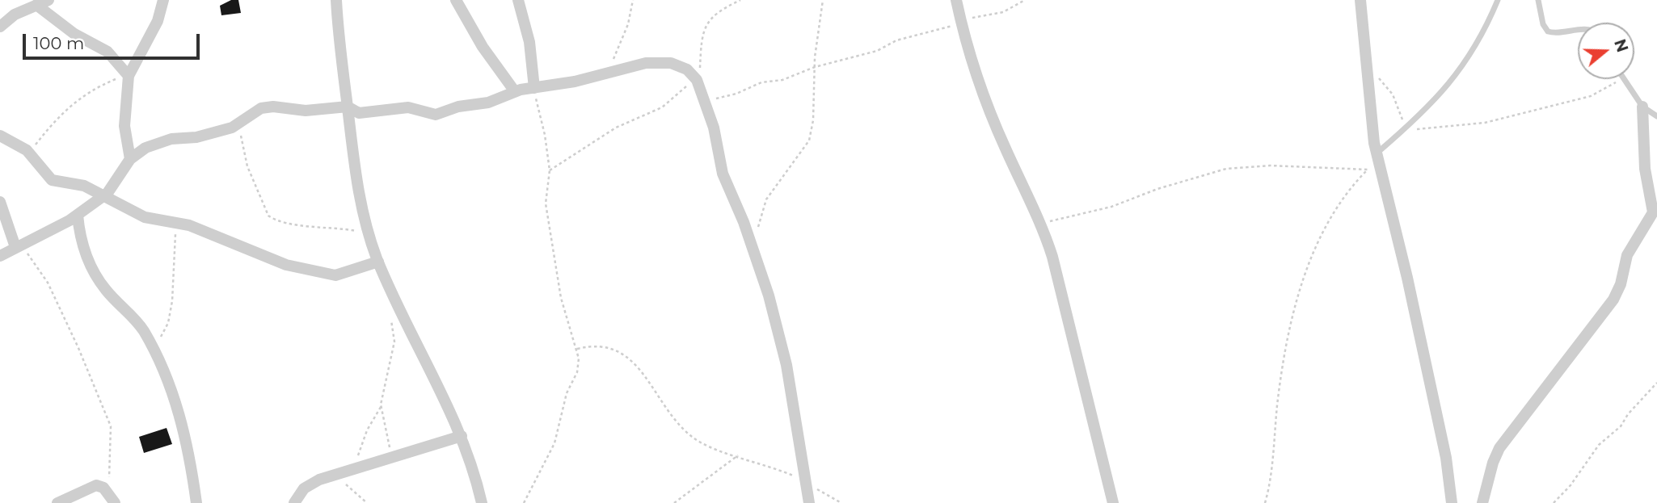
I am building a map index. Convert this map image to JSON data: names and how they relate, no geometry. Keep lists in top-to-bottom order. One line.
{"scale_bar":"100 m","north":"right"}
